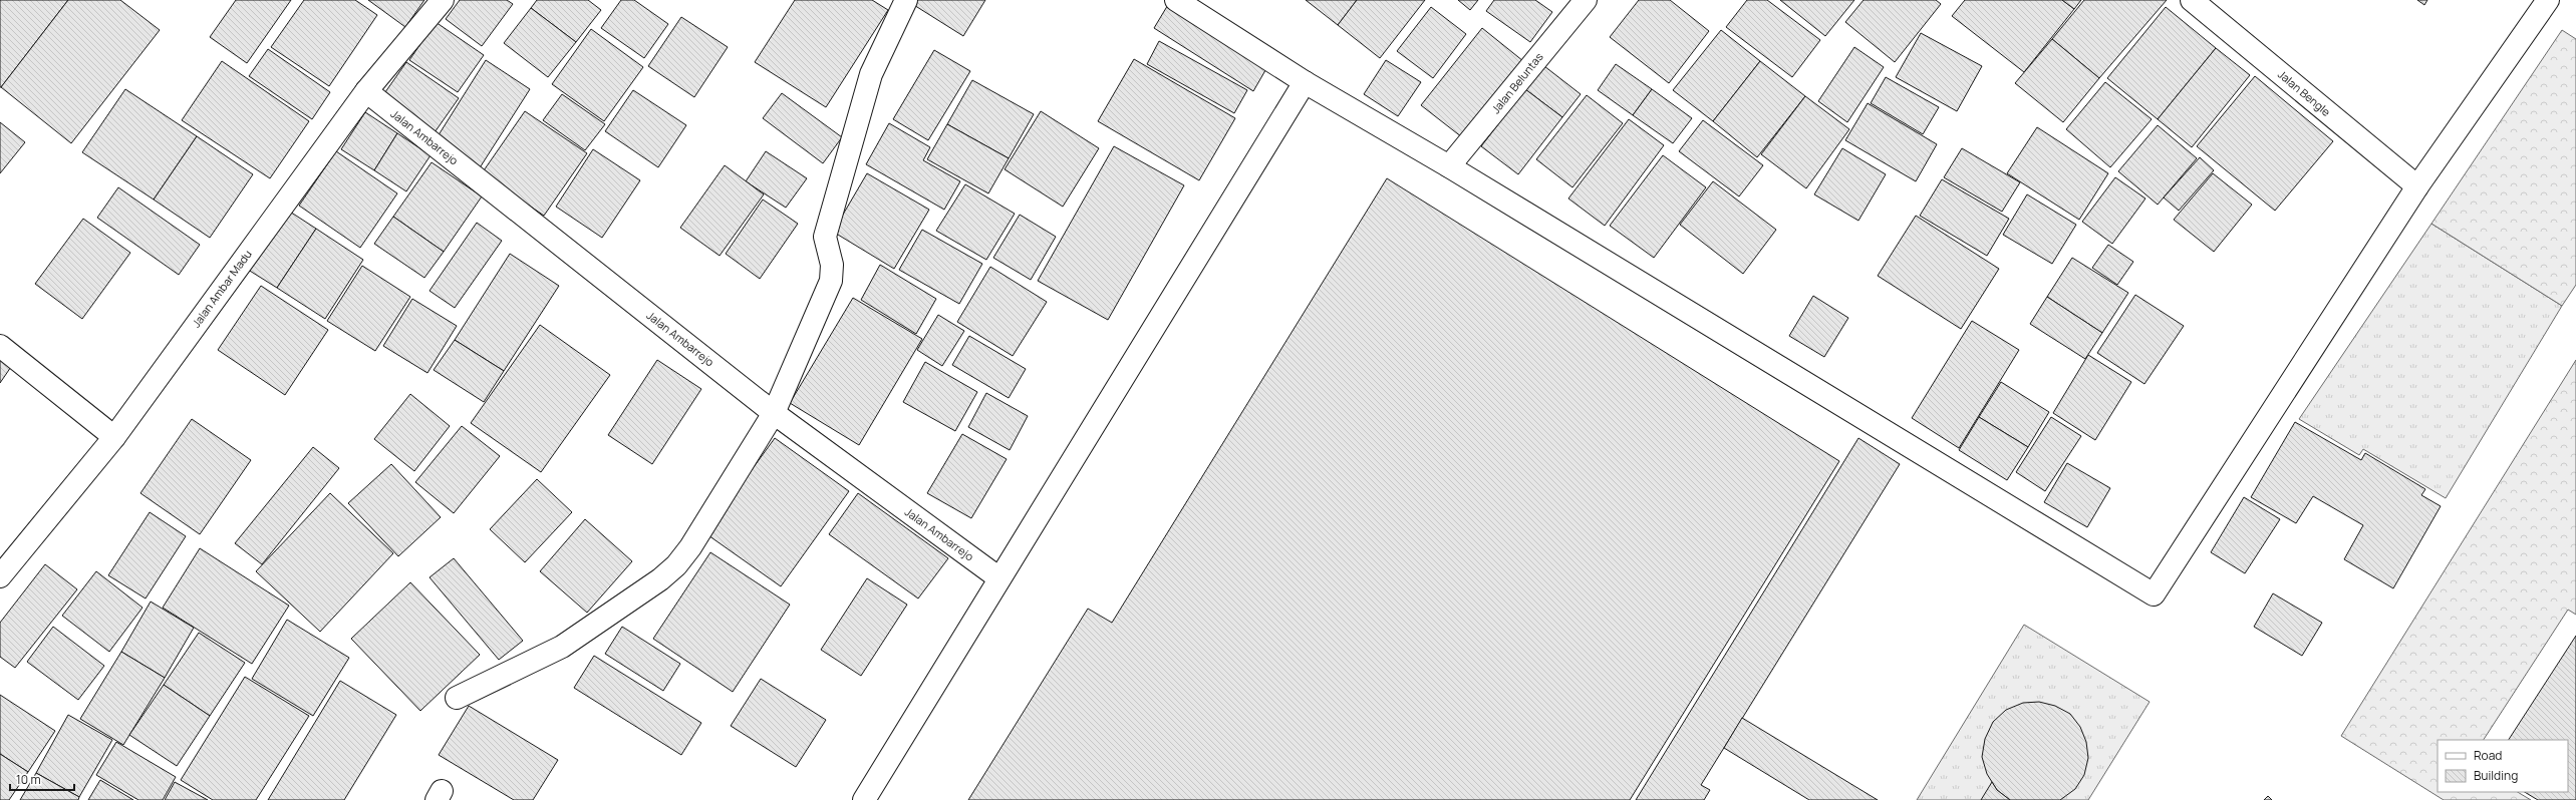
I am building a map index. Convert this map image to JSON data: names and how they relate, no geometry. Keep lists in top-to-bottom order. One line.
{"streets":{"street":["Jalan Beluntas","Jalan Bengle","Jalan Ambarrejo","Jalan Ambar Madu"]},"crossings":[["Jalan Ambarrejo","Jalan Ambar Madu"]],"legend":["Road","Building"],"scale_bar":"10 m"}
